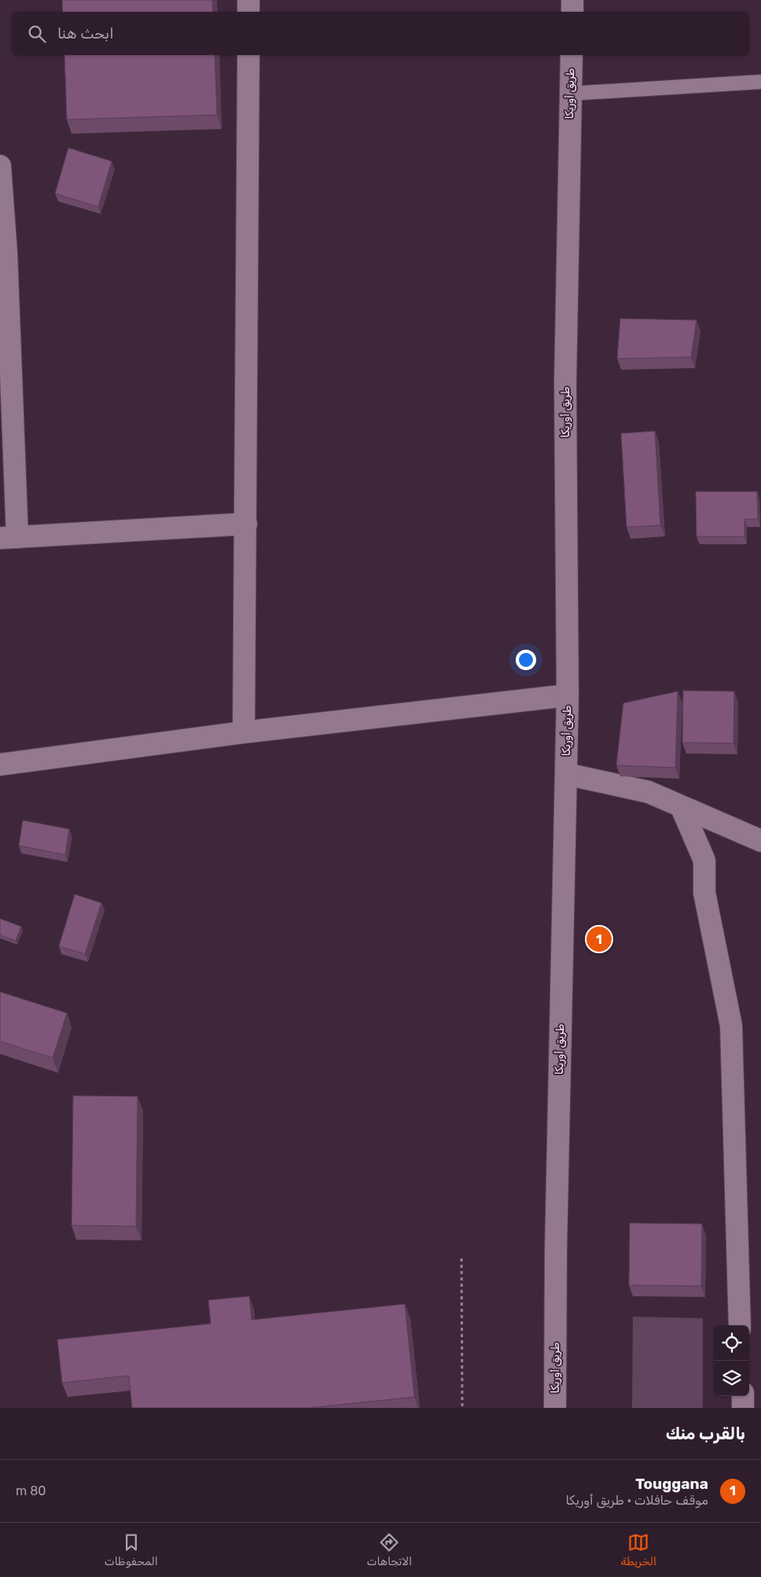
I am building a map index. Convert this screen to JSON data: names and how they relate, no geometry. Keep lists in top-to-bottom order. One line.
{"streets":{"street":["طريق أوريكا"]},"page":{"search":"ابحث هنا","pins":"1","heading":"بالقرب منك","list":[{"mark":"1","name":"Touggana","note":"موقف حافلات · طريق أوريكا","value":"80 m"}],"nav":["الخريطة","الاتجاهات","المحفوظات"]}}
